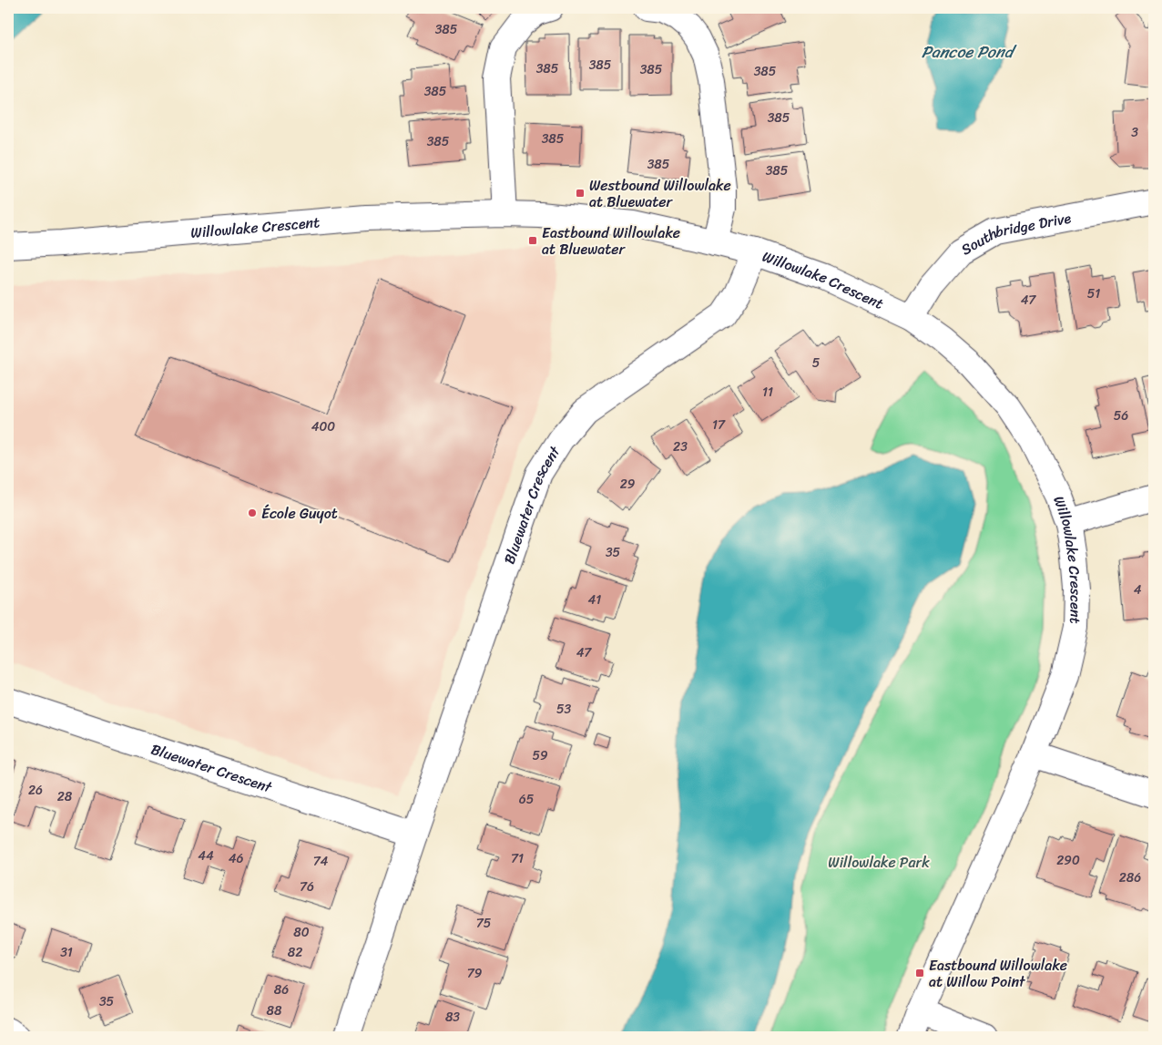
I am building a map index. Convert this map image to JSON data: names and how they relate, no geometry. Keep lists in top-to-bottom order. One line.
{"streets":{"street":["Willowlake Crescent","Southbridge Drive","Bluewater Crescent"]},"crossings":[["Willowlake Crescent","Southbridge Drive"],["Willowlake Crescent","Bluewater Crescent"]],"water":["Pancoe Pond"],"parks":["Willowlake Park"],"places":{"transit":["Westbound Willowlake at Bluewater","Eastbound Willowlake at Bluewater","Eastbound Willowlake at Willow Point"],"other":["École Guyot"]},"house_numbers":["385","385","385","385","385","385","385","3","385","385","385","385","51","47","5","11","56","17","400","23","29","35","4","41","47","53","59","26","28","65","44","46","71","290","74","286","76","75","80","31","82","79","86","35","88","83"]}
